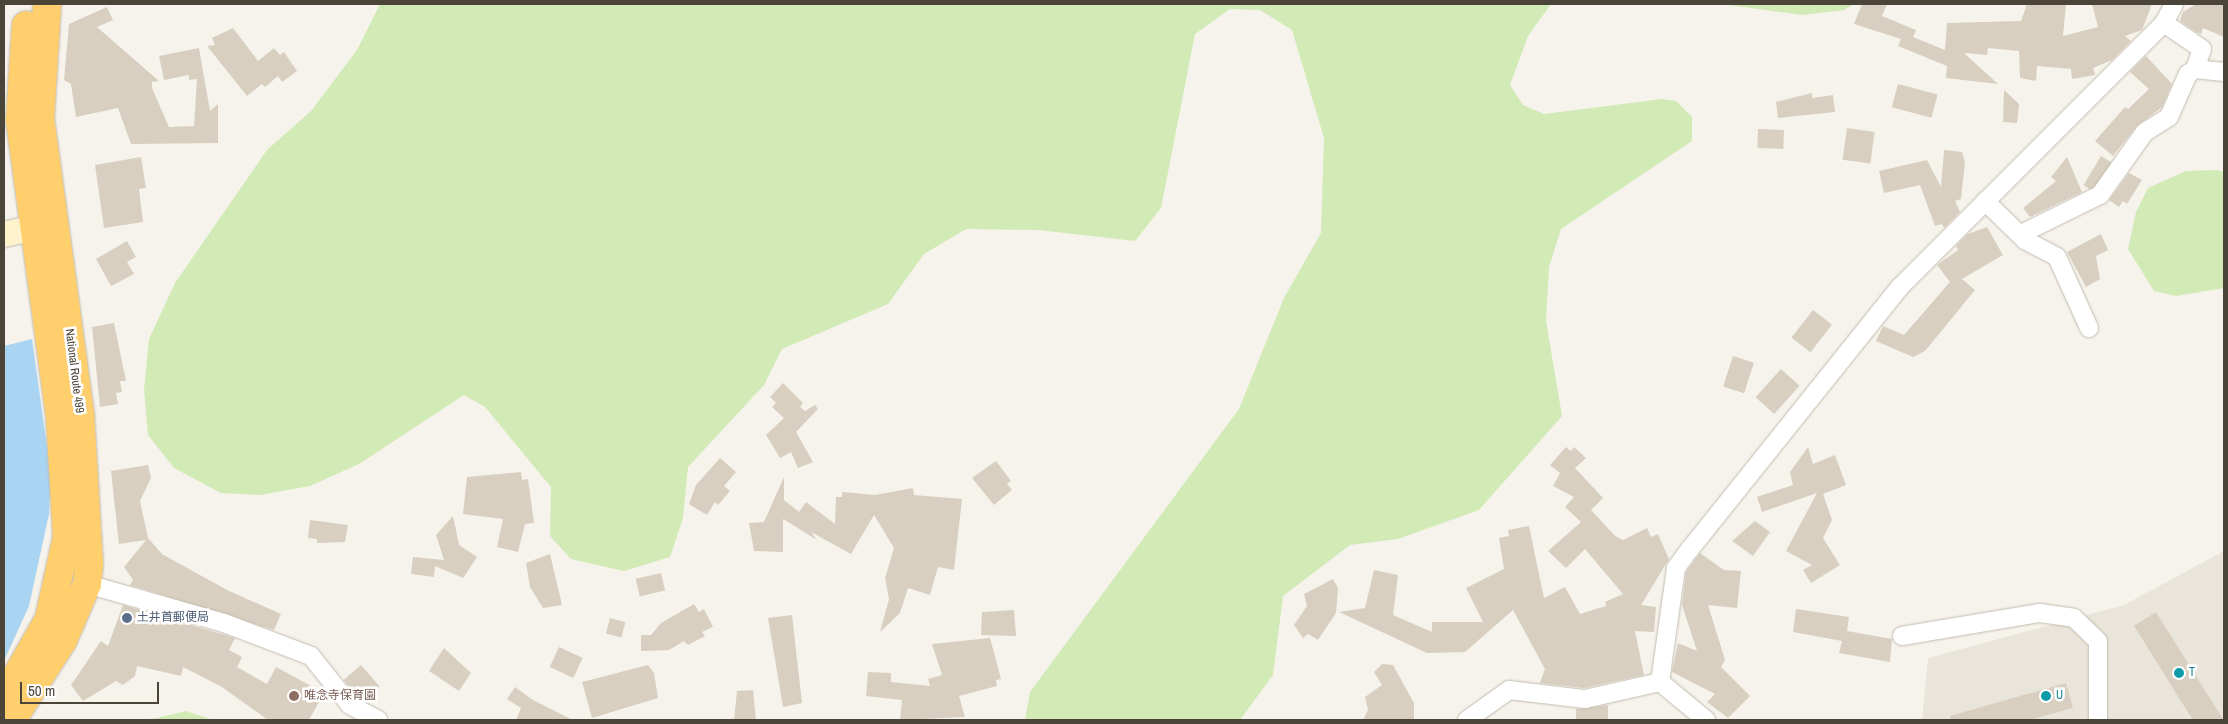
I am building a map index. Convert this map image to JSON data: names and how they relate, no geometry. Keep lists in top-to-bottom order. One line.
{"streets":{"highway":["National Route 499"]},"places":["土井首郵便局","T","唯念寺保育園","U"],"scale_bar":"50 m"}
